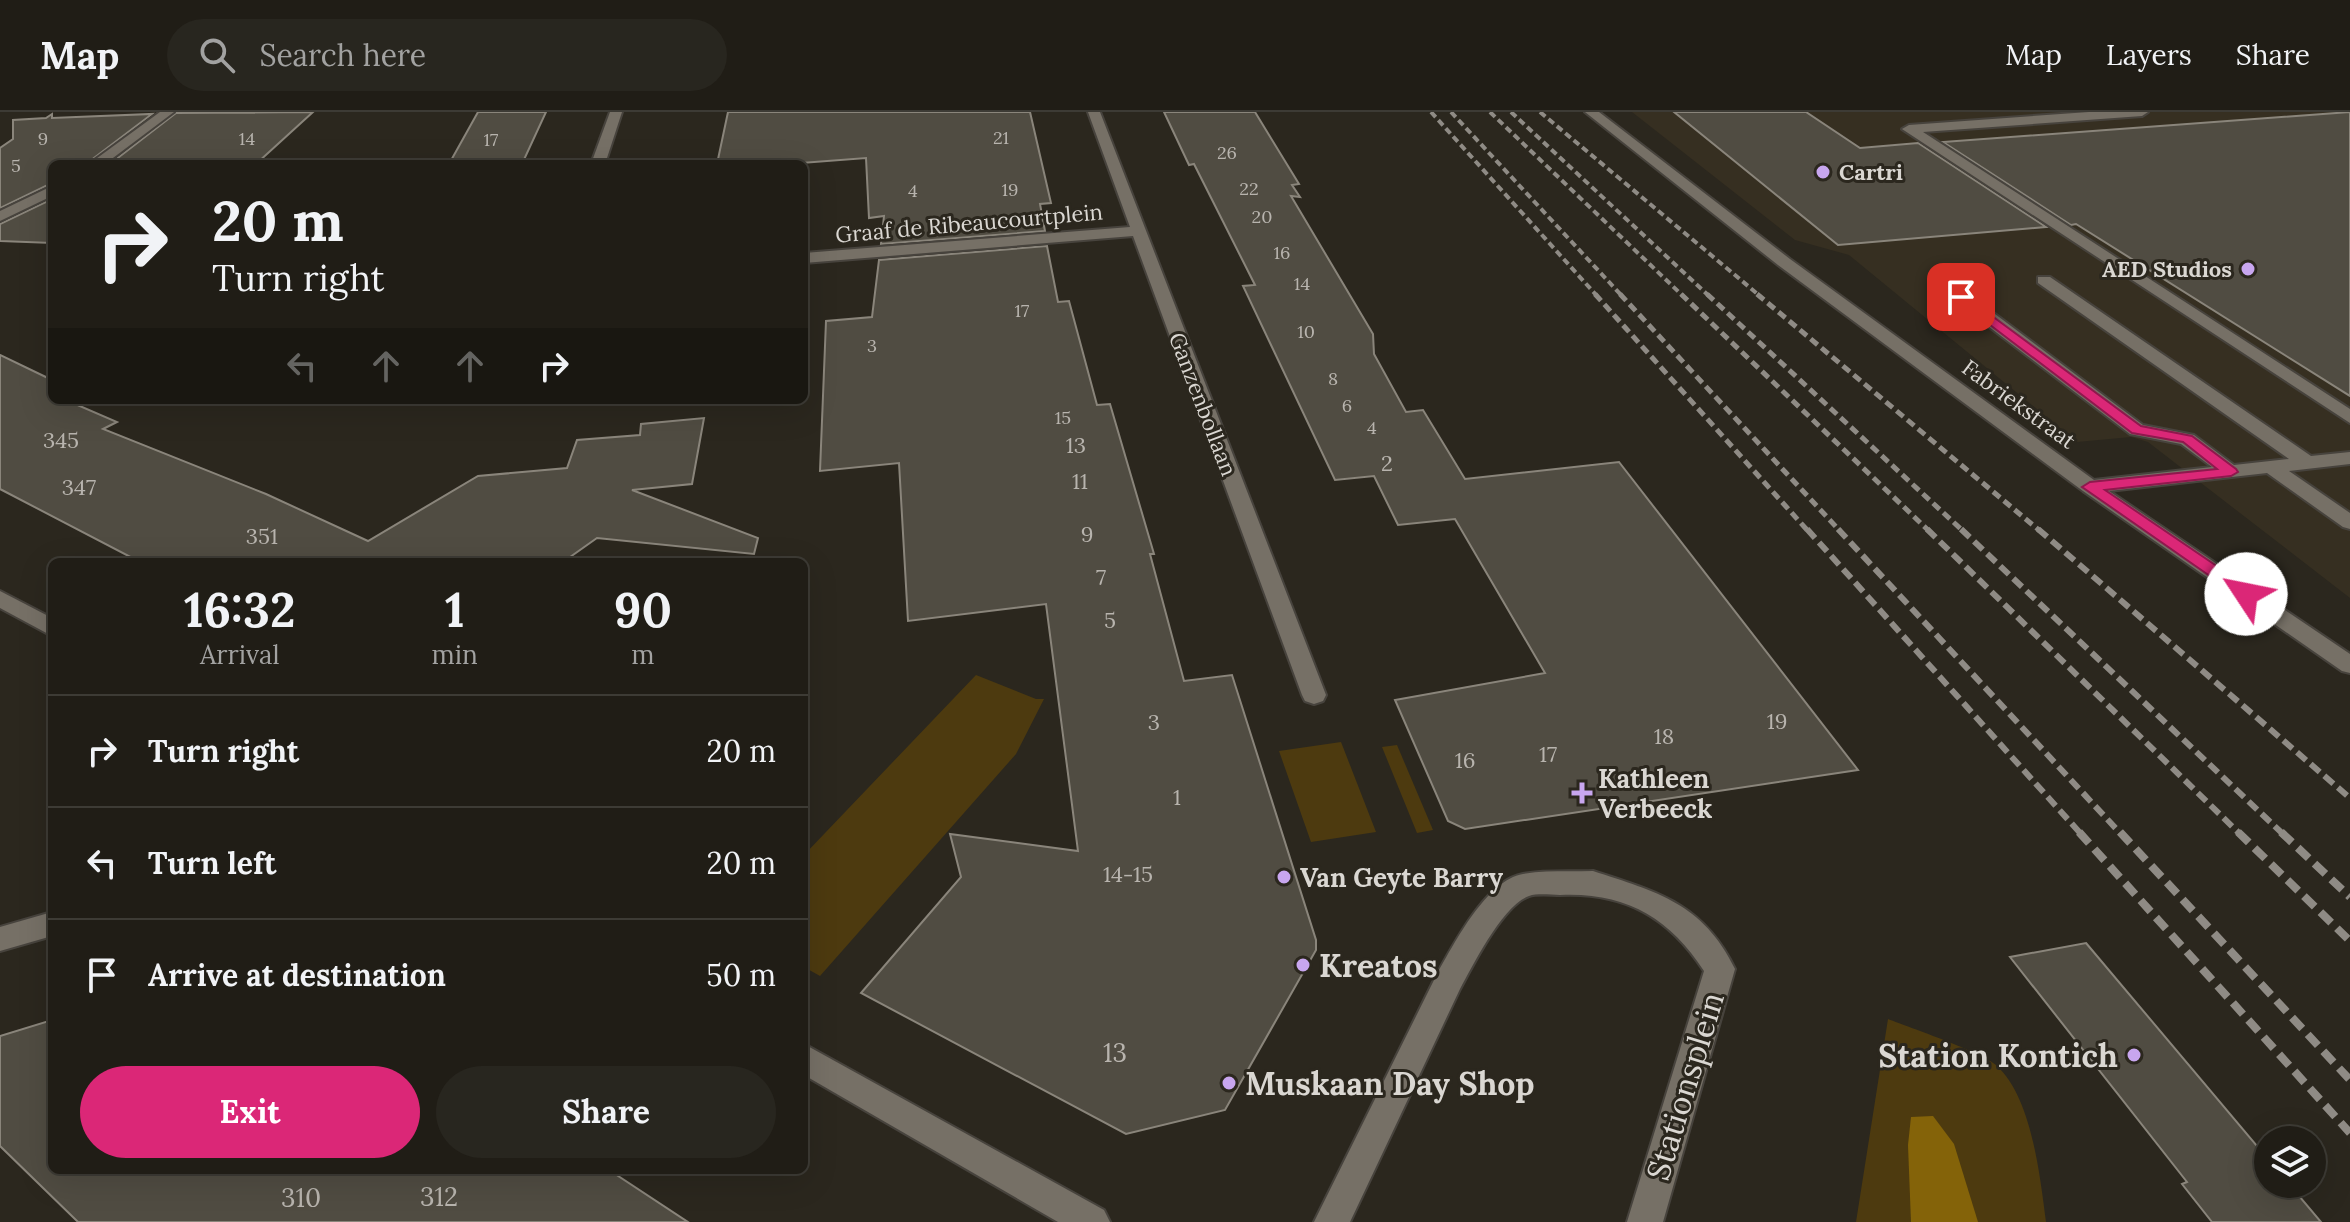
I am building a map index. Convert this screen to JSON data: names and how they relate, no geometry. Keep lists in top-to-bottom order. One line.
{"streets":{"street":["Graaf de Ribeaucourtplein","Ganzenbollaan","Fabriekstraat","Stationsplein"]},"crossings":[["Graaf de Ribeaucourtplein","Ganzenbollaan"]],"places":{"other":["Cartri","AED Studios","Van Geyte Barry","Kreatos","Station Kontich","Muskaan Day Shop"],"health":["Kathleen Verbeeck"]},"house_numbers":["21","9","14","17","26","5","22","19","4","20","16","14","17","10","3","8","6","15","4","345","13","2","11","347","9","351","7","5","19","3","18","17","16","1","14-15","13","312","310"],"page":{"header":"Map","search":"Search here","nav":["Map","Layers","Share"],"turn":["20 m","Turn right"],"eta":["16:32","Arrival","1","min","90","m"],"list":[{"name":"Turn right","value":"20 m"},{"name":"Turn left","value":"20 m"},{"name":"Arrive at destination","value":"50 m"}],"buttons":["Exit","Share"]}}
